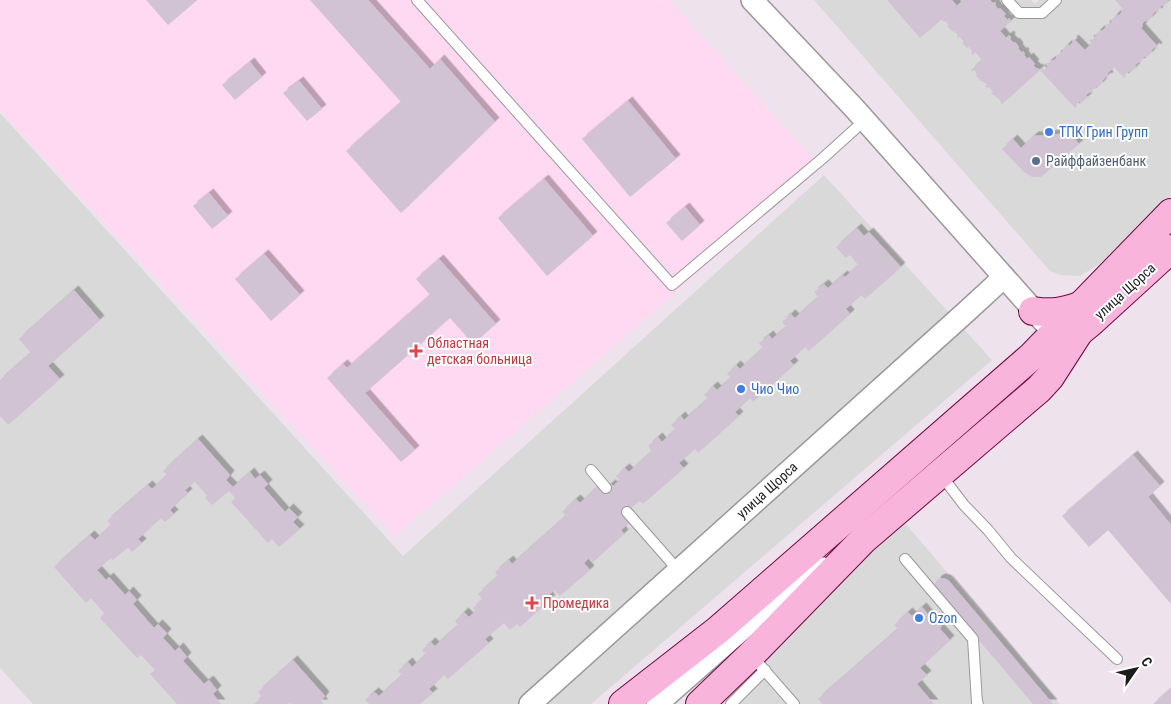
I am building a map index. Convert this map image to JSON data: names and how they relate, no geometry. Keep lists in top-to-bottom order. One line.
{"streets":{"main road":["улица Щорса"]},"places":{"other":["ТПК Грин Групп","Райффайзенбанк","Чио Чио","Ozon"],"health":["Областная детская больница","Промедика"]},"north":"top right"}
